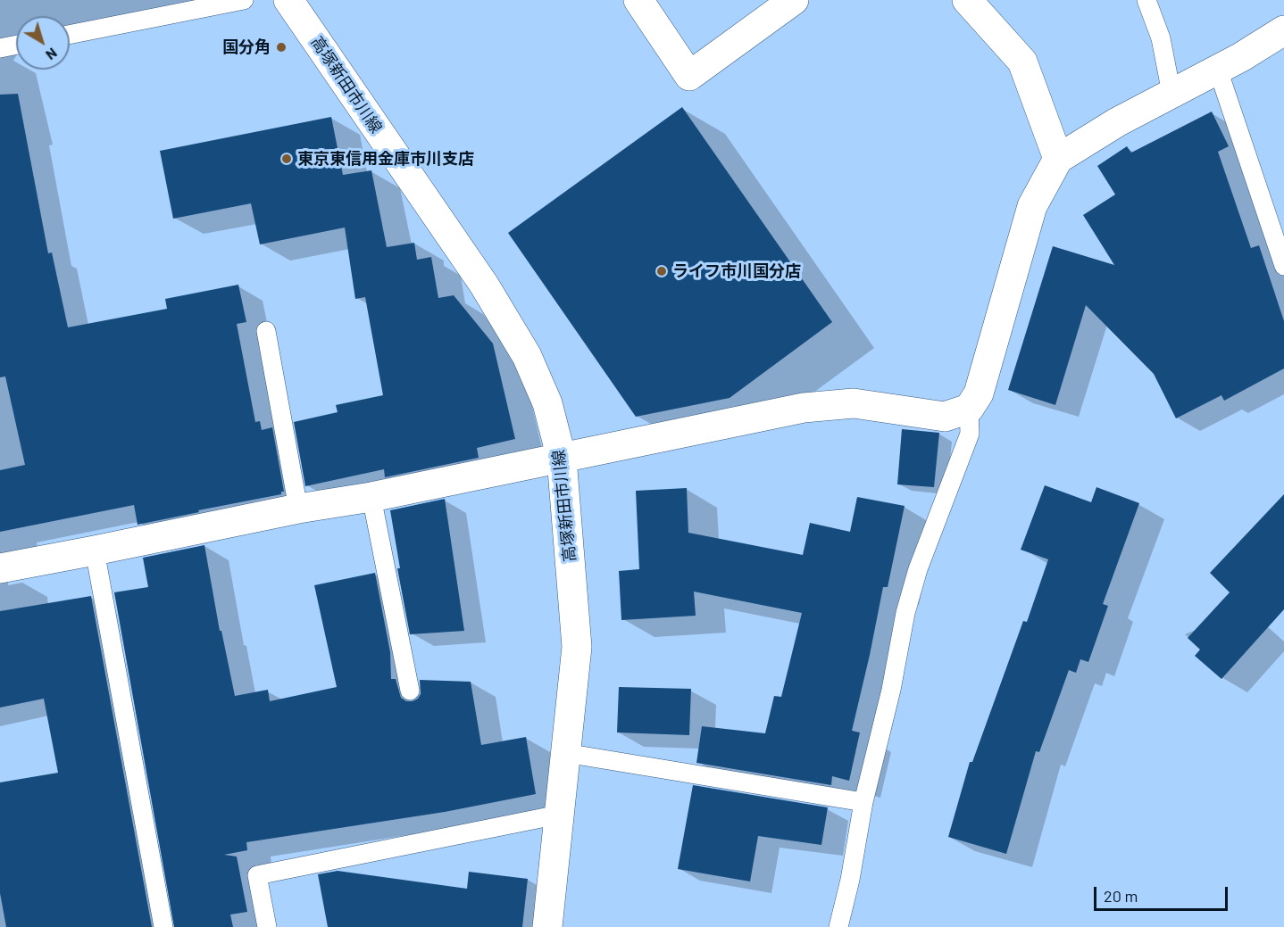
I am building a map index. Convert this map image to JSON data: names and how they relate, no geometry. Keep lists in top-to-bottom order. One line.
{"streets":{"street":["高塚新田市川線"]},"places":["国分角","東京東信用金庫市川支店","ライフ市川国分店"],"scale_bar":"20 m","north":"bottom right"}
